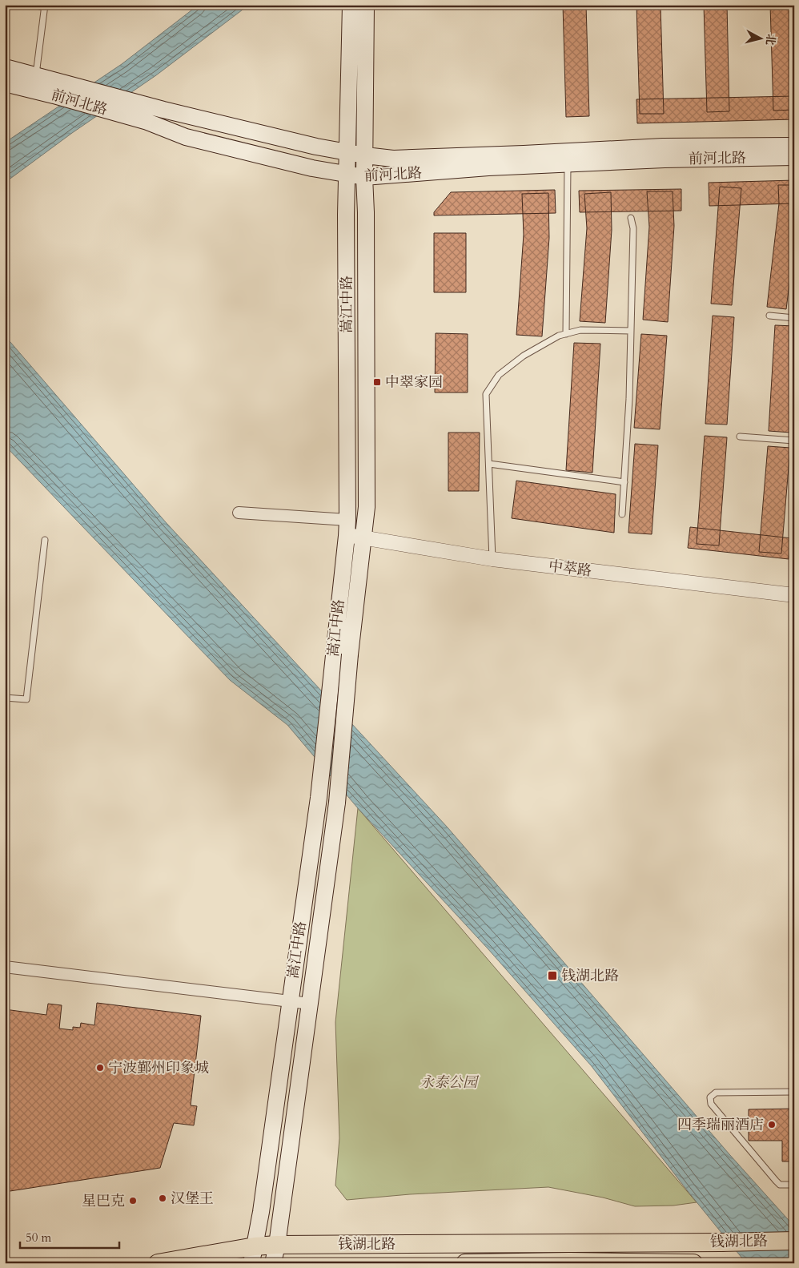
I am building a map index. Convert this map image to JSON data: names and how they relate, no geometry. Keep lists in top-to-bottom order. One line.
{"streets":{"main road":["前河北路","嵩江中路","钱湖北路"],"street":["中萃路"]},"crossings":[["前河北路","嵩江中路"],["嵩江中路","中萃路"],["嵩江中路","钱湖北路"]],"parks":["永泰公园"],"places":{"transit":["中翠家园","钱湖北路"],"other":["宁波鄞州印象城","四季瑞丽酒店","汉堡王","星巴克"]},"scale_bar":"50 m","north":"right"}
